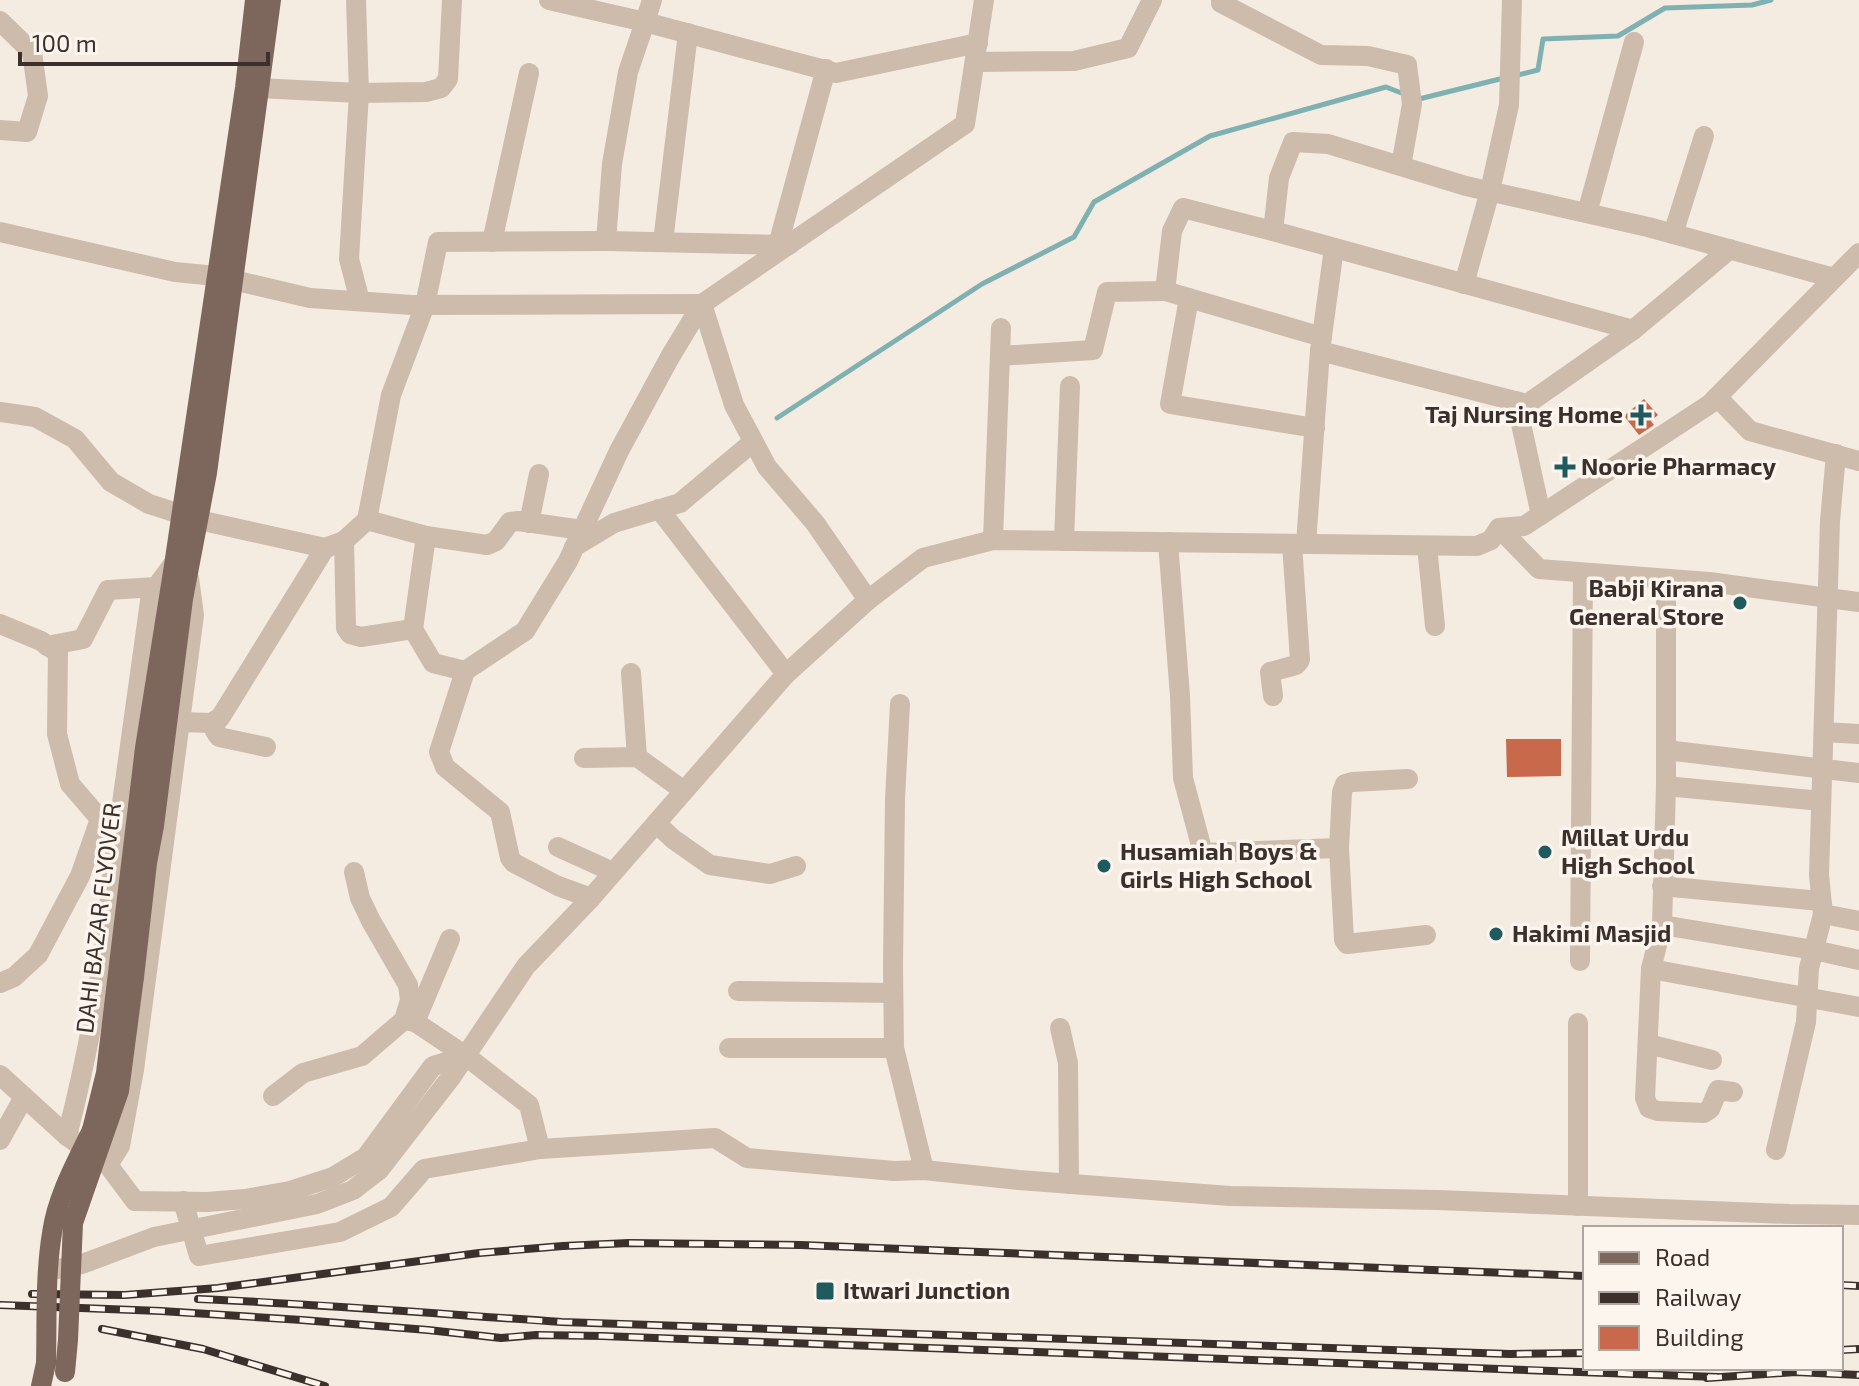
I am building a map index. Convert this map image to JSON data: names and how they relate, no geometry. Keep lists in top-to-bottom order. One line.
{"streets":{"main road":["DAHI BAZAR FLYOVER"]},"places":{"health":["Taj Nursing Home","Noorie Pharmacy"],"other":["Babji Kirana General Store","Millat Urdu High School","Husamiah Boys & Girls High School","Hakimi Masjid"],"transit":["Itwari Junction"]},"legend":["Road","Railway","Building"],"scale_bar":"100 m"}
